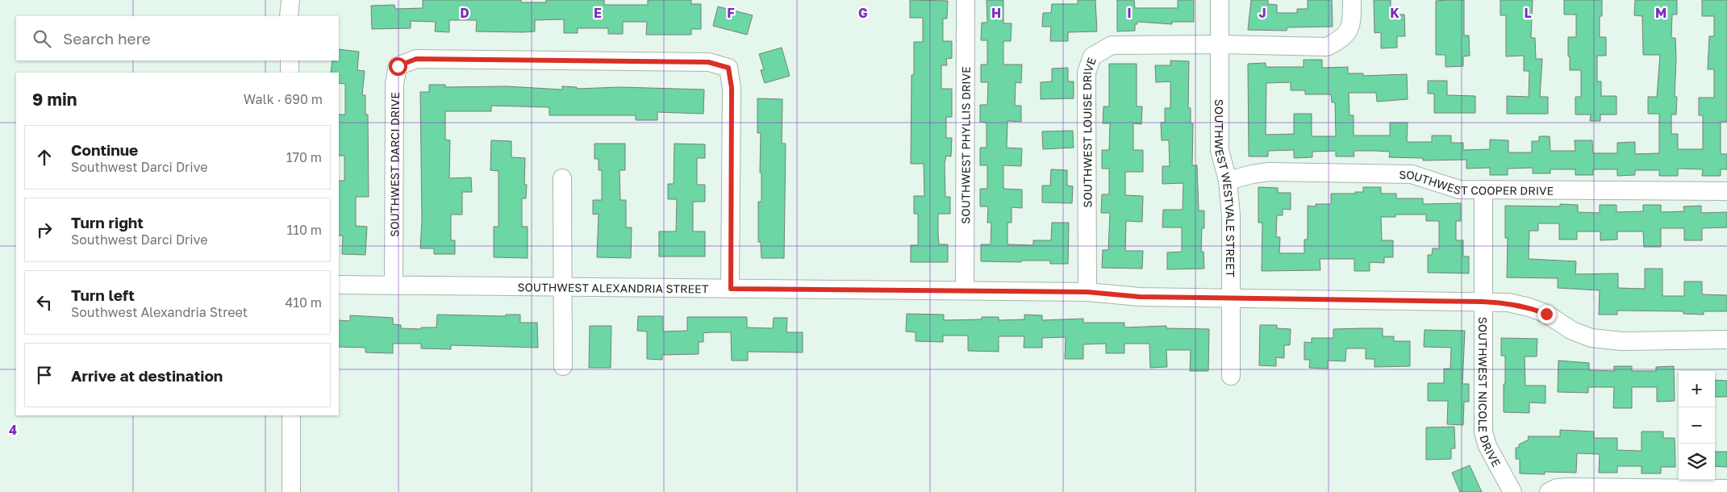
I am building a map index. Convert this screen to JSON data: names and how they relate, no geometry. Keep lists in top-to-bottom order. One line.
{"streets":{"street":["SOUTHWEST LOUISE DRIVE","SOUTHWEST PHYLLIS DRIVE","SOUTHWEST DARCI DRIVE","SOUTHWEST COOPER DRIVE","SOUTHWEST WESTVALE STREET","SOUTHWEST ALEXANDRIA STREET","SOUTHWEST NICOLE DRIVE"]},"crossings":[["SOUTHWEST LOUISE DRIVE","SOUTHWEST WESTVALE STREET"],["SOUTHWEST LOUISE DRIVE","SOUTHWEST ALEXANDRIA STREET"],["SOUTHWEST PHYLLIS DRIVE","SOUTHWEST ALEXANDRIA STREET"],["SOUTHWEST DARCI DRIVE","SOUTHWEST ALEXANDRIA STREET"],["SOUTHWEST COOPER DRIVE","SOUTHWEST WESTVALE STREET"],["SOUTHWEST COOPER DRIVE","SOUTHWEST NICOLE DRIVE"],["SOUTHWEST WESTVALE STREET","SOUTHWEST ALEXANDRIA STREET"],["SOUTHWEST ALEXANDRIA STREET","SOUTHWEST NICOLE DRIVE"]],"page":{"search":"Search here","heading":["9 min","Walk · 690 m"],"list":[["Continue","Southwest Darci Drive","170 m"],["Turn right","Southwest Darci Drive","110 m"],["Turn left","Southwest Alexandria Street","410 m"],"Arrive at destination"],"map_buttons":["+","−"]},"grid":{"columns":["D","E","F","G","H","I","J","K","L","M"],"rows":["4"]}}
